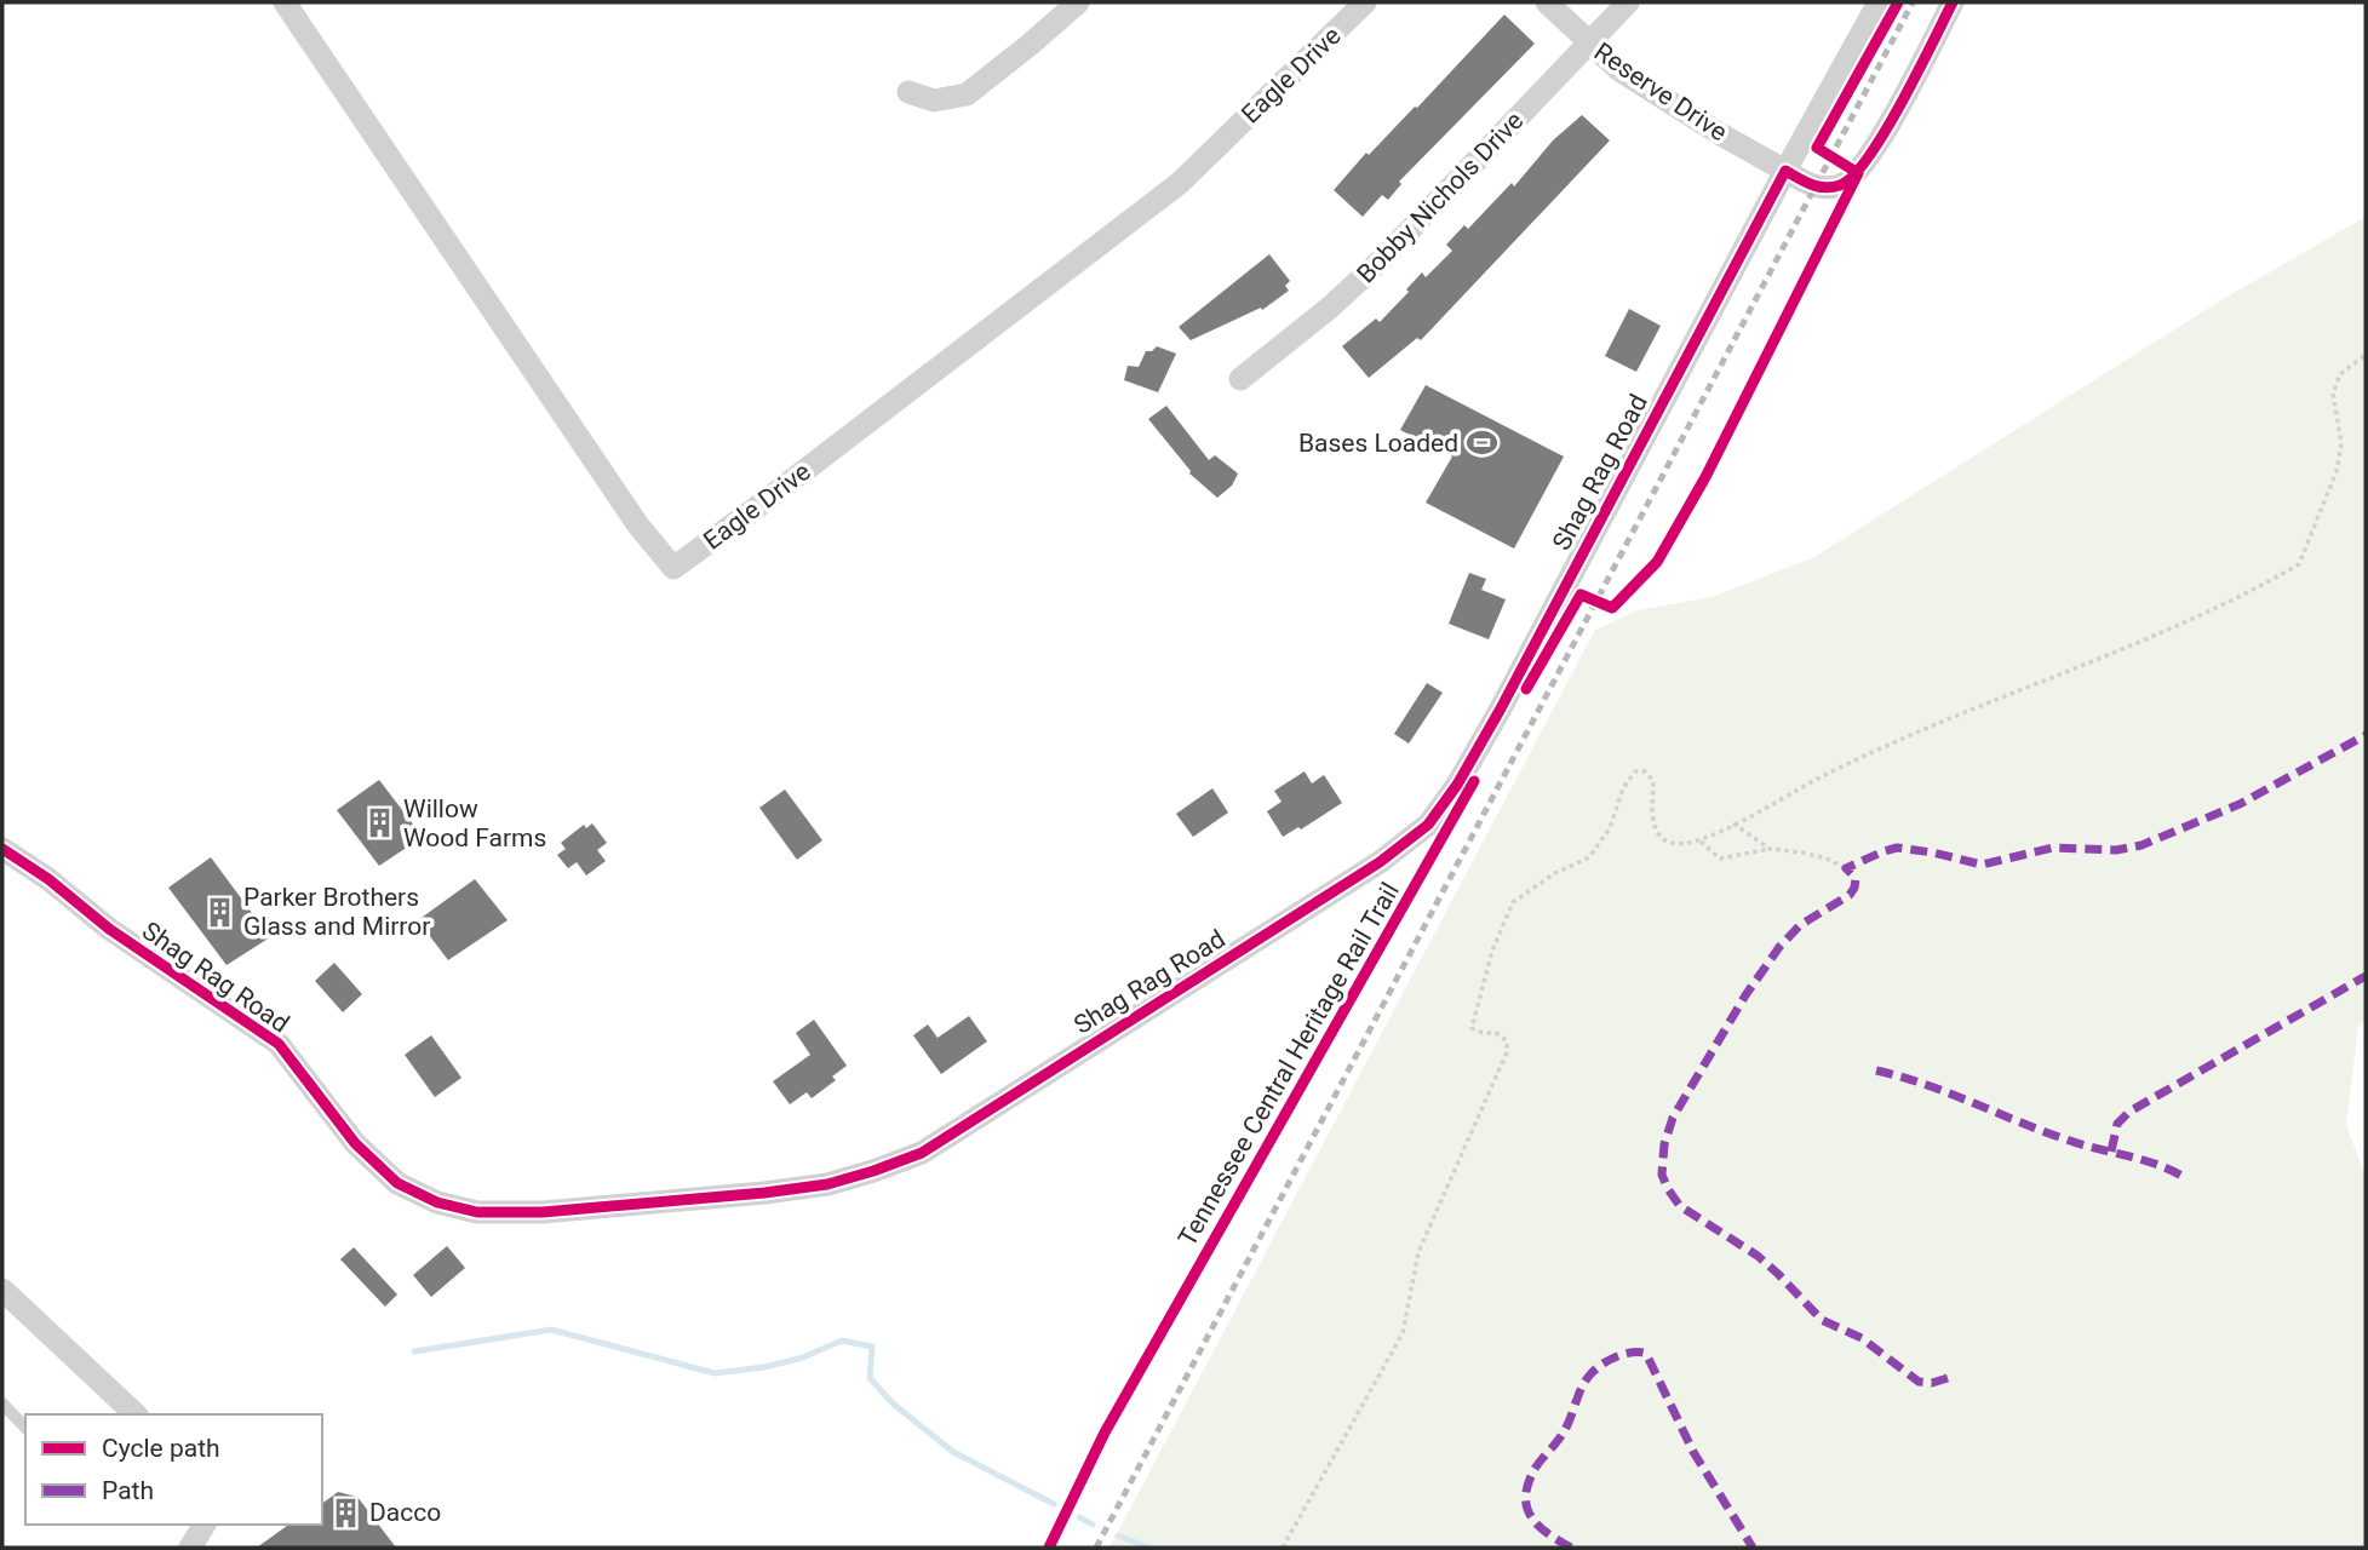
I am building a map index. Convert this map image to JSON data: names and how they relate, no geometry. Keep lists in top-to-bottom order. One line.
{"streets":{"street":["Eagle Drive","Reserve Drive","Bobby Nichols Drive","Shag Rag Road"],"cycle path":["Tennessee Central Heritage Rail Trail"]},"crossings":[["Reserve Drive","Bobby Nichols Drive"],["Reserve Drive","Shag Rag Road"]],"places":{"sports":["Bases Loaded"],"building":["Willow Wood Farms","Parker Brothers Glass and Mirror","Dacco"]},"legend":["Cycle path","Path"]}
